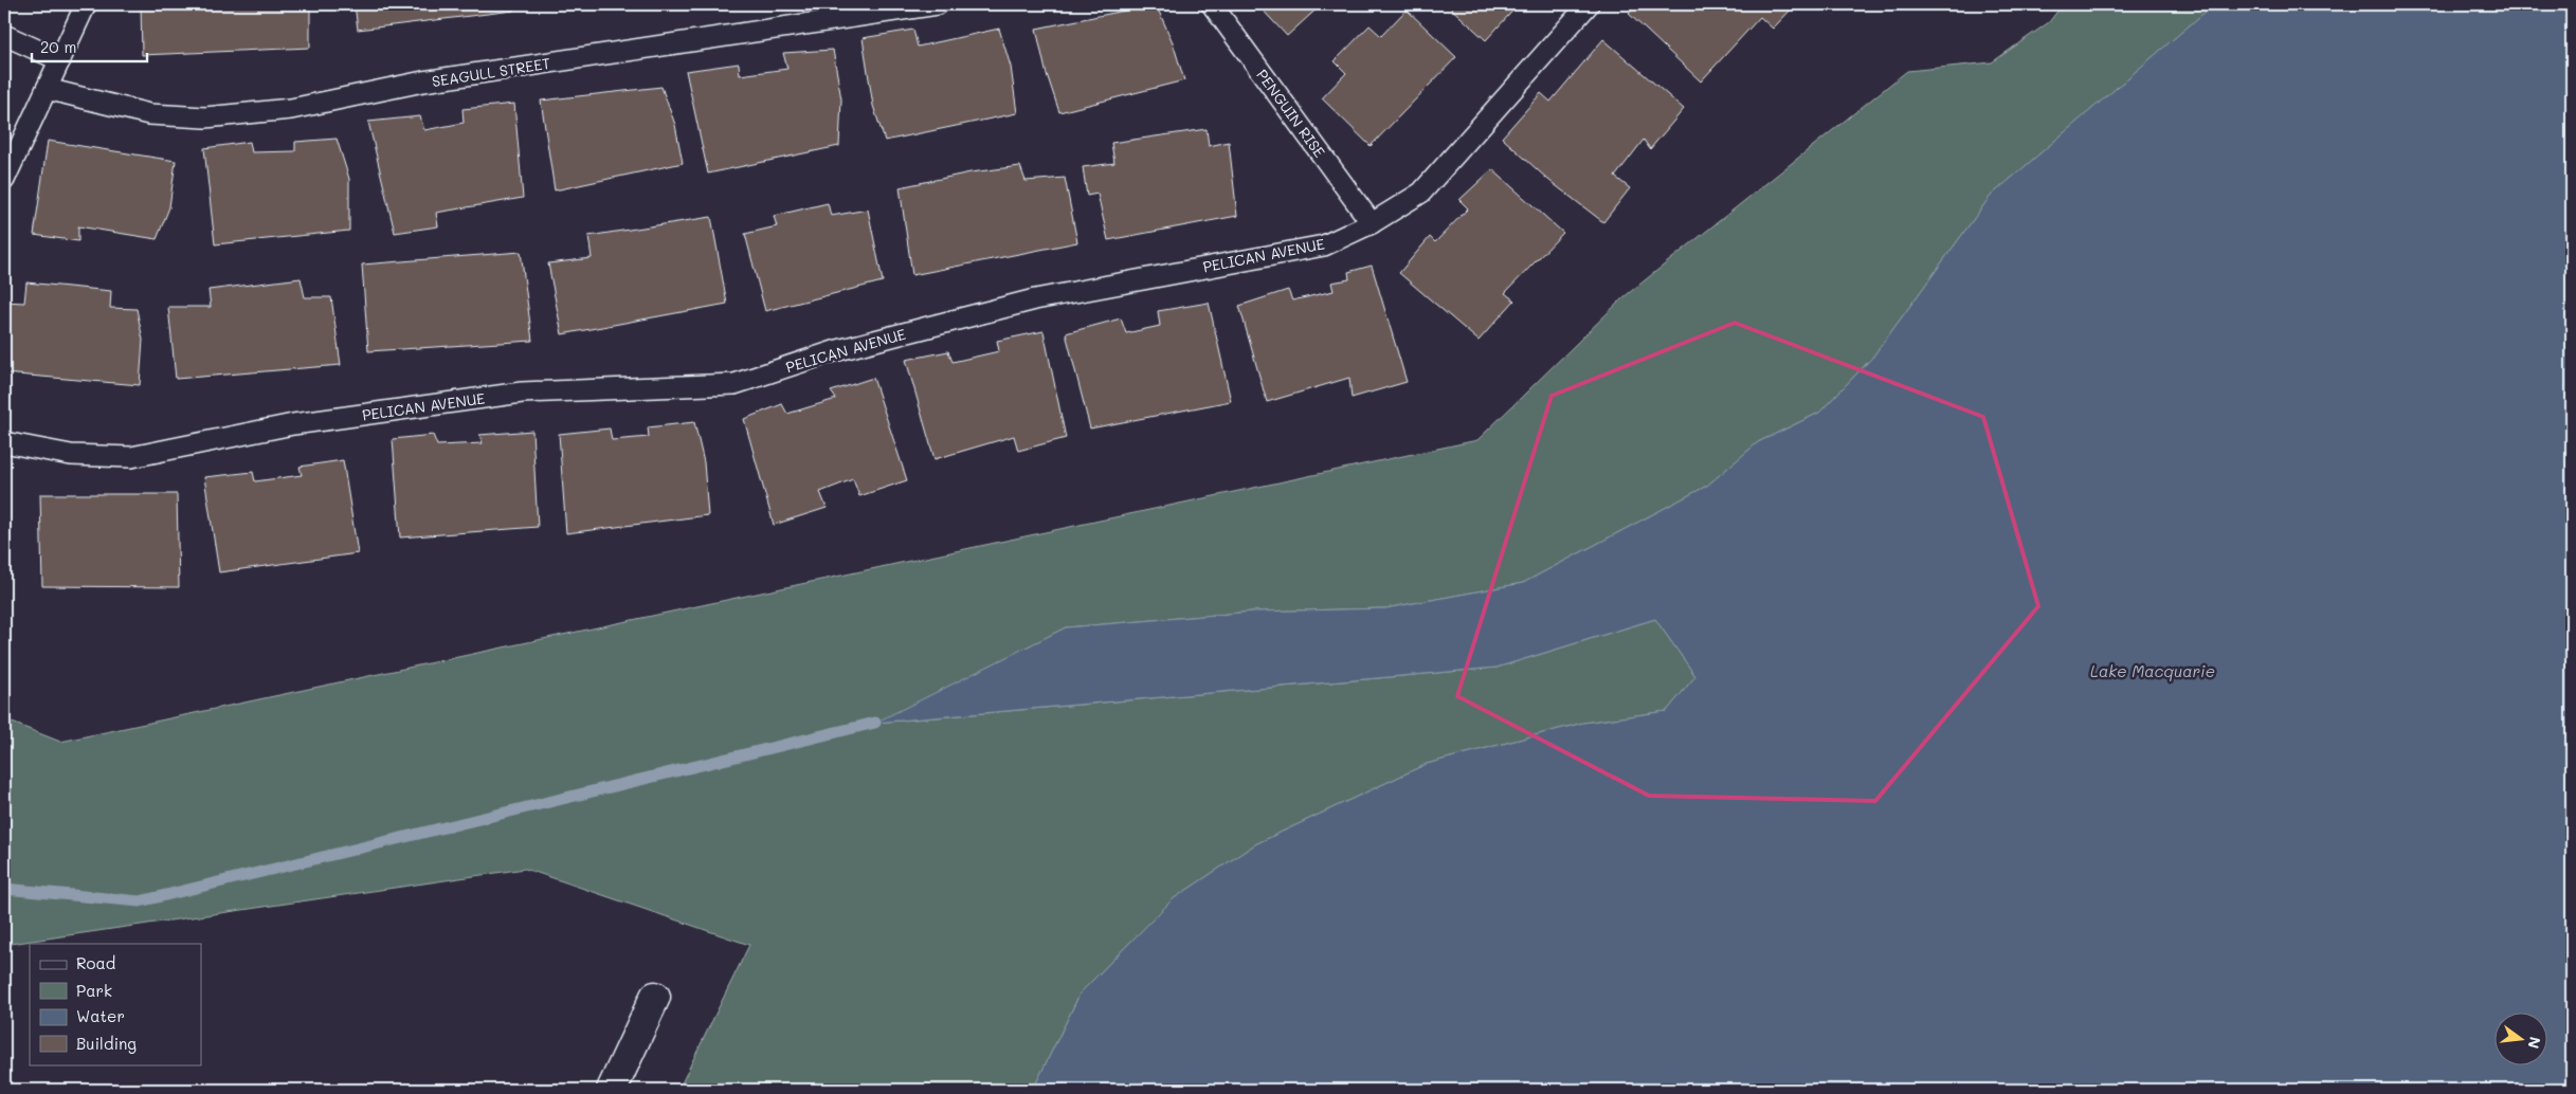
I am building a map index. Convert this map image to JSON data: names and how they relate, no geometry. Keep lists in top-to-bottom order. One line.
{"streets":{"lane":["SEAGULL STREET","PENGUIN RISE","PELICAN AVENUE"]},"crossings":[["PENGUIN RISE","PELICAN AVENUE"]],"water":["Lake Macquarie"],"legend":["Road","Park","Water","Building"],"scale_bar":"20 m","north":"right"}
